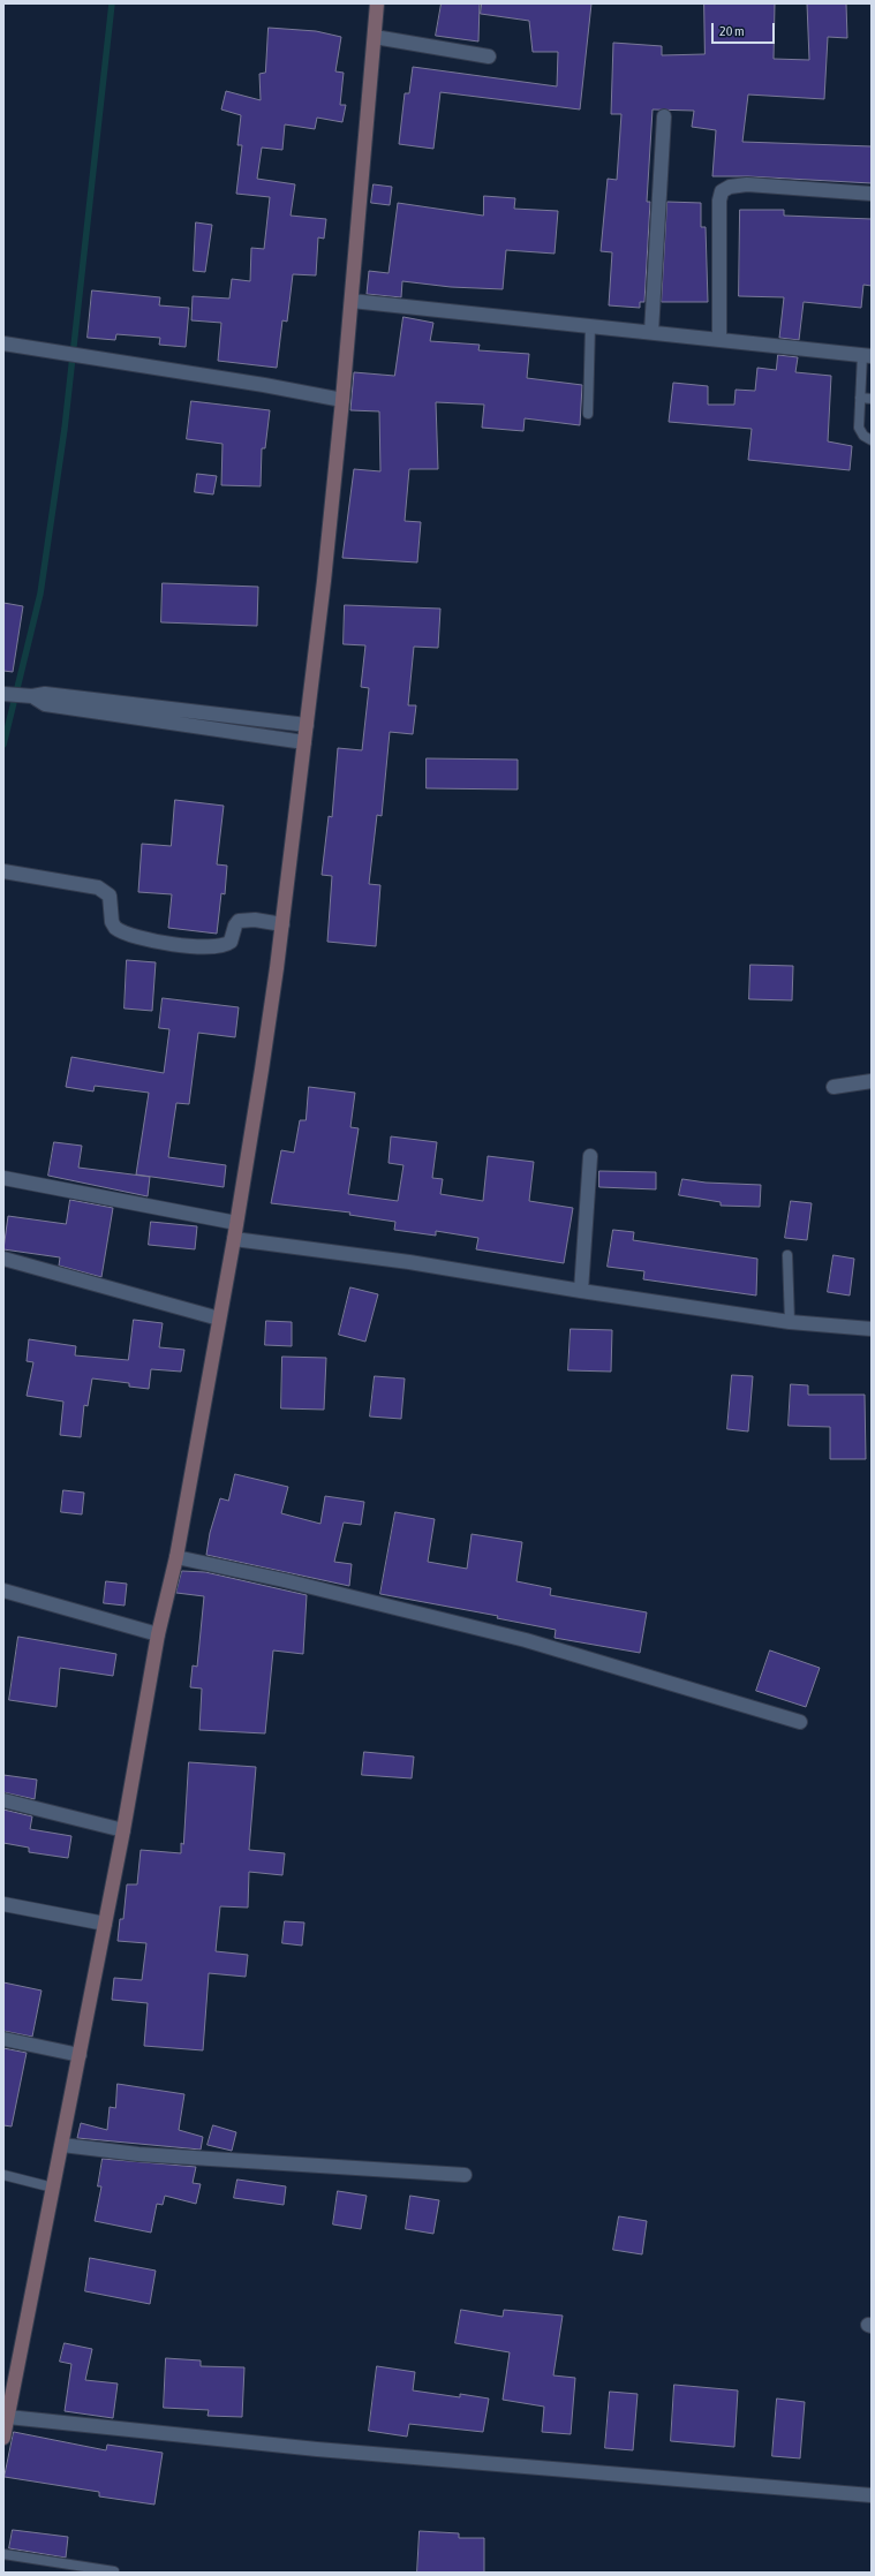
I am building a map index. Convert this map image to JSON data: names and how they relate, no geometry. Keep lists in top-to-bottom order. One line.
{"scale_bar":"20 m"}
